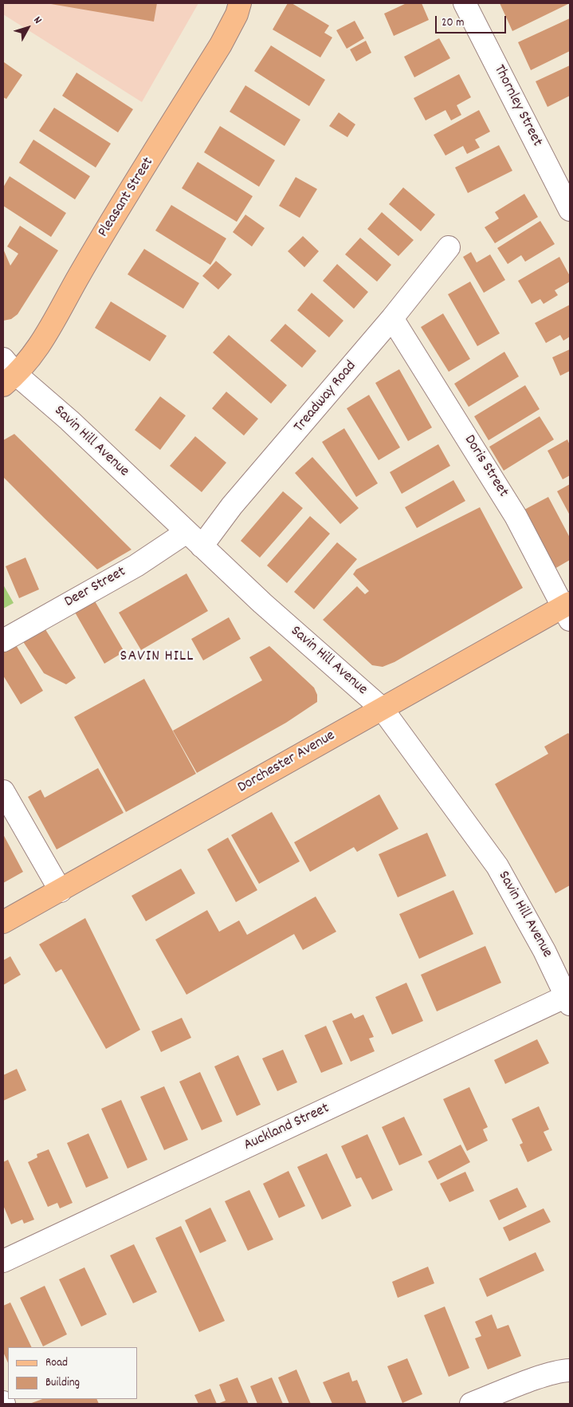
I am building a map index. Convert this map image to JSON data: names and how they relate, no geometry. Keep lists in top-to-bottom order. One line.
{"streets":{"main road":["Pleasant Street","Dorchester Avenue"],"street":["Thornley Street","Treadway Road","Savin Hill Avenue","Doris Street","Deer Street","Auckland Street"]},"crossings":[["Pleasant Street","Savin Hill Avenue"],["Treadway Road","Savin Hill Avenue"],["Treadway Road","Doris Street"],["Savin Hill Avenue","Deer Street"],["Savin Hill Avenue","Dorchester Avenue"],["Savin Hill Avenue","Auckland Street"],["Doris Street","Dorchester Avenue"]],"districts":["SAVIN HILL"],"legend":["Road","Building"],"scale_bar":"20 m","north":"top right"}
